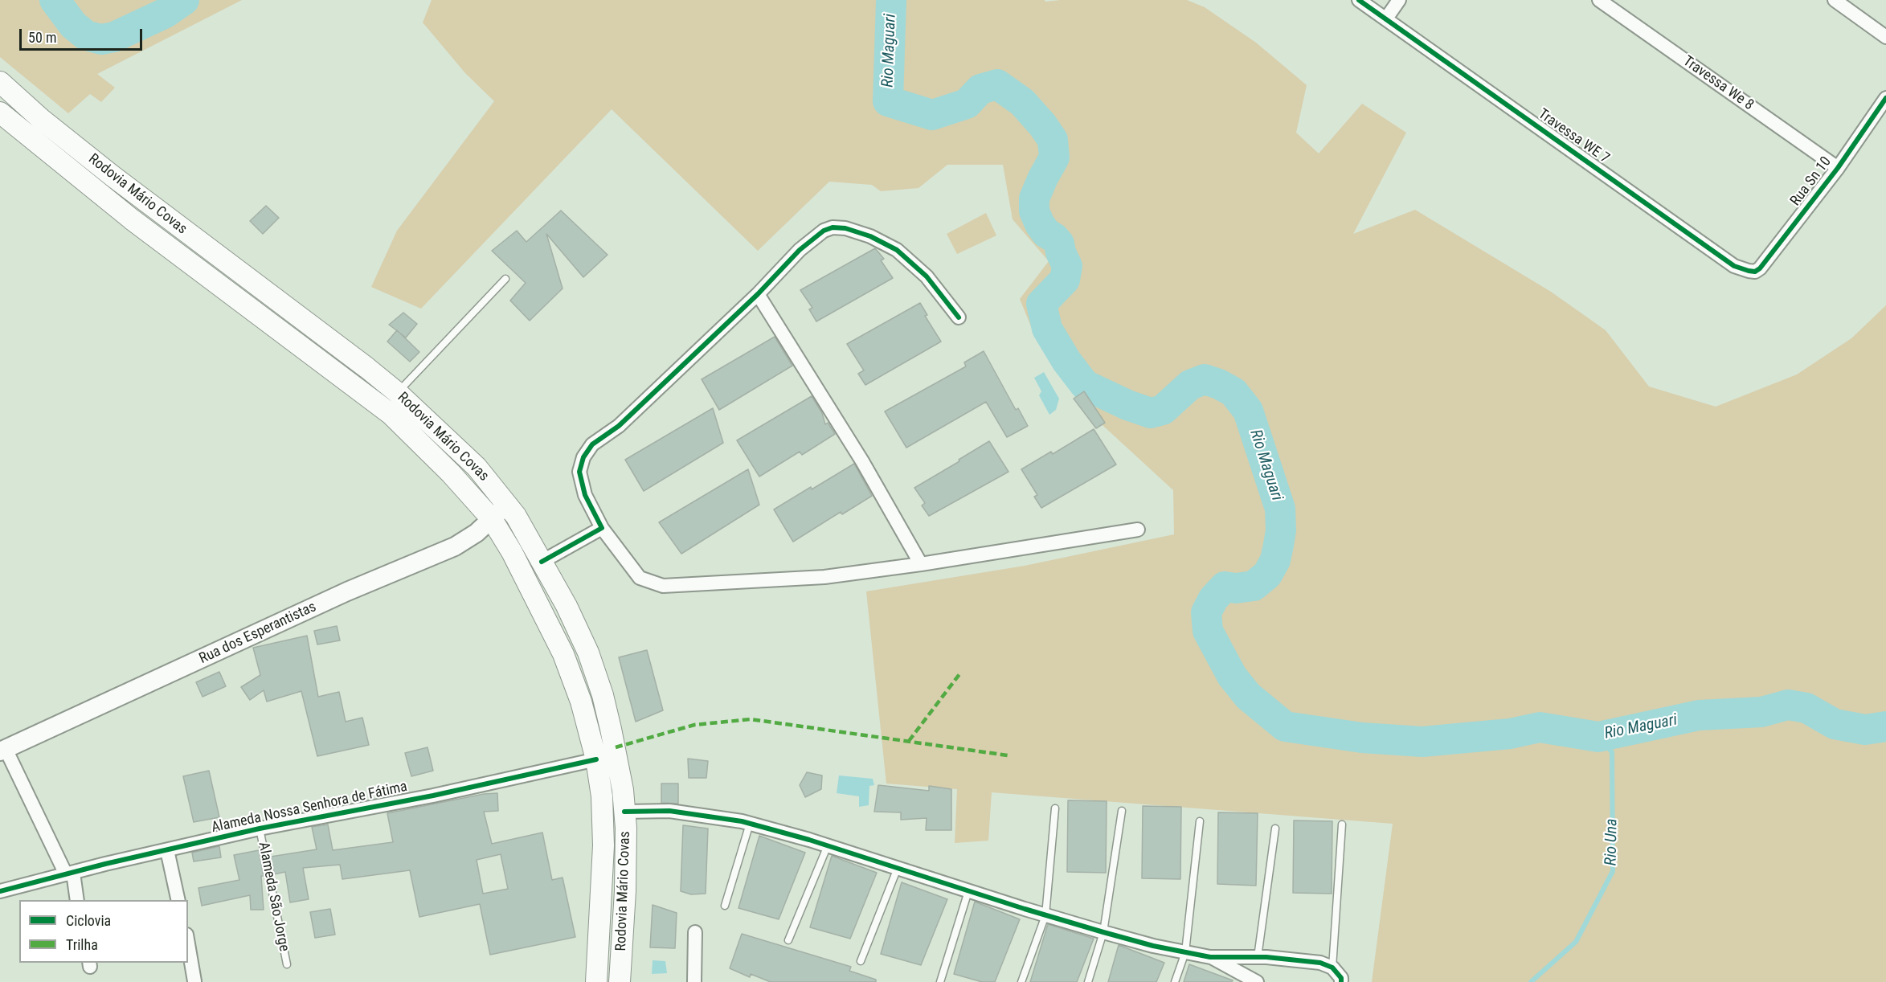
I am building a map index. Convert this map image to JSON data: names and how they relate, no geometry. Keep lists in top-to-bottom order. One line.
{"streets":{"main road":["Rodovia Mário Covas","Rua dos Esperantistas"],"street":["Travessa We 8","Travessa WE 7","Rua Sn 10","Alameda Nossa Senhora de Fátima"],"lane":["Alameda São Jorge"]},"crossings":[["Travessa We 8","Rua Sn 10"],["Travessa WE 7","Rua Sn 10"],["Rodovia Mário Covas","Rua dos Esperantistas"],["Rodovia Mário Covas","Alameda Nossa Senhora de Fátima"],["Alameda Nossa Senhora de Fátima","Alameda São Jorge"]],"water":["Rio Maguari","Rio Una"],"legend":["Ciclovia","Trilha"],"scale_bar":"50 m"}
